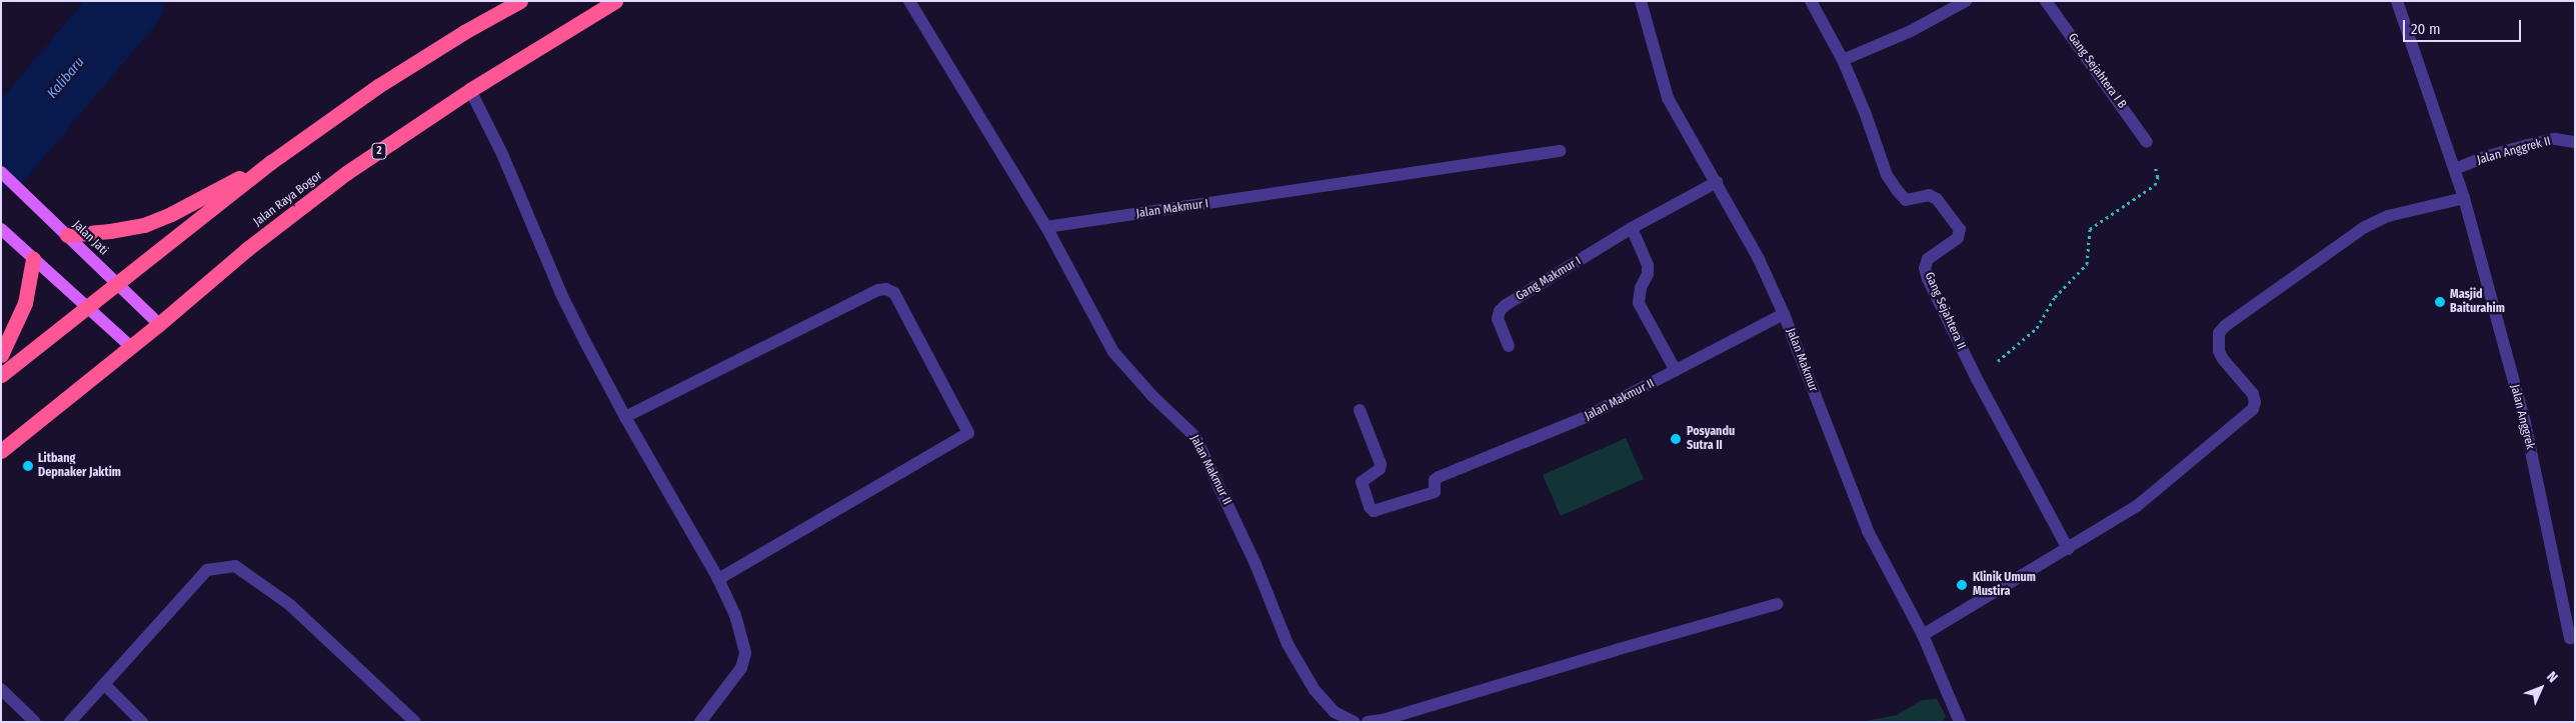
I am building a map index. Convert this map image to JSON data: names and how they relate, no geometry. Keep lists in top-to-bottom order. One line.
{"streets":{"highway":["2","Jalan Raya Bogor"],"main road":["Jalan Jati"],"street":["Gang Sejahtera I B","Jalan Anggrek II","Jalan Makmur I","Gang Makmur I","Gang Sejahtera II","Jalan Makmur","Jalan Makmur II","Jalan Anggrek"]},"crossings":[["Jalan Anggrek II","Jalan Anggrek"],["Jalan Raya Bogor","Jalan Jati"],["Jalan Makmur I","Jalan Makmur II"],["Gang Makmur I","Jalan Makmur"],["Jalan Makmur","Jalan Makmur II"]],"water":["Kalibaru"],"places":["Masjid Baiturahim","Posyandu Sutra II","Litbang Depnaker Jaktim","Klinik Umum Mustira"],"scale_bar":"20 m","north":"top right"}
